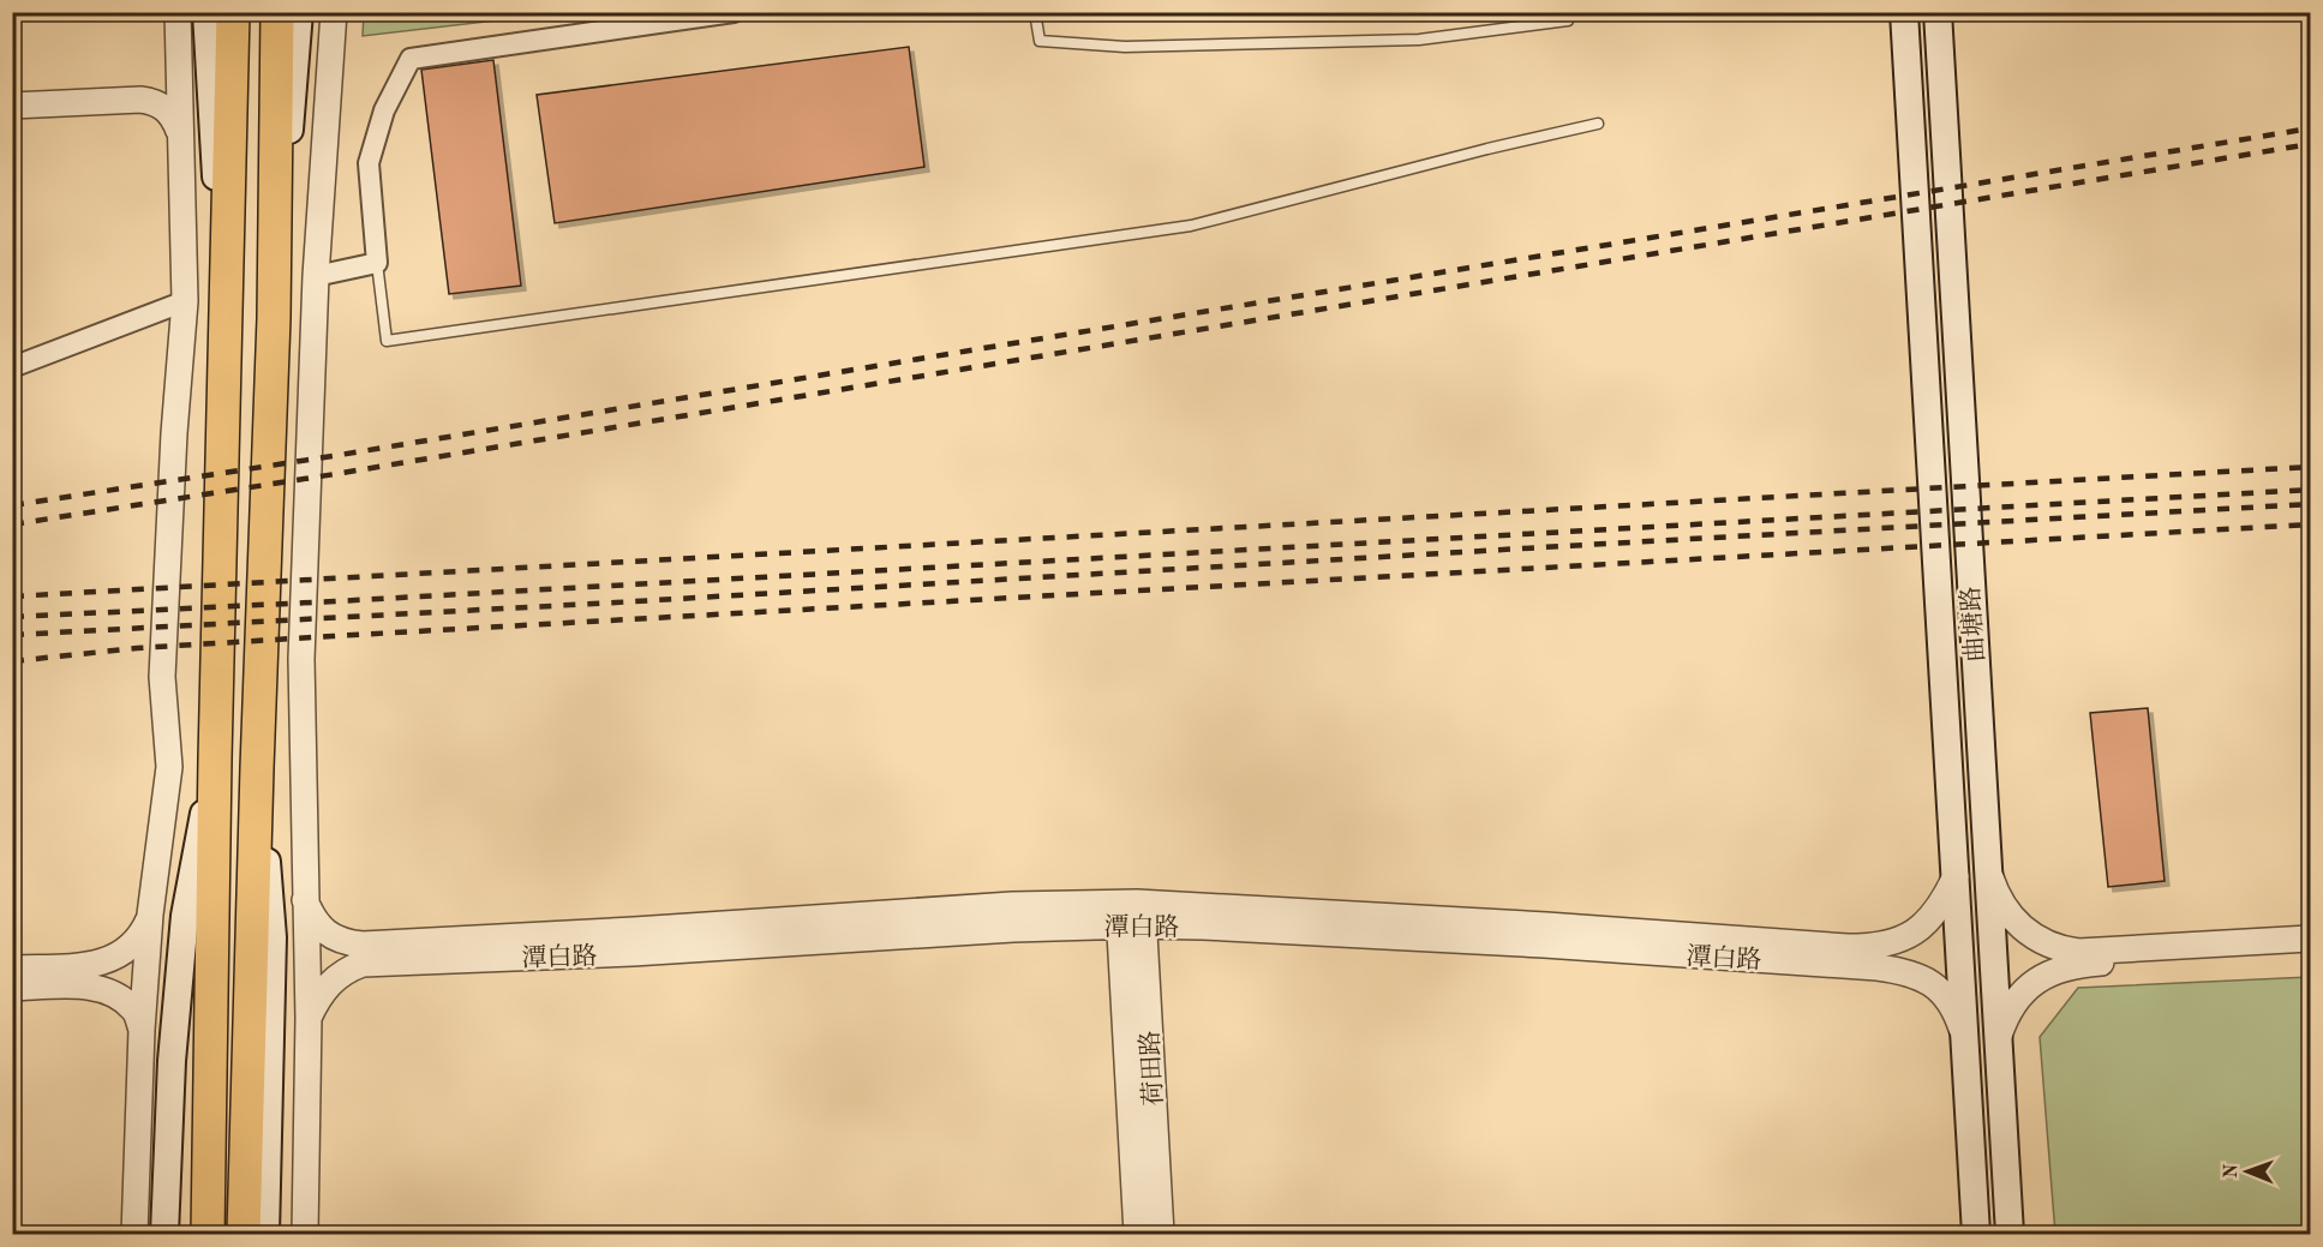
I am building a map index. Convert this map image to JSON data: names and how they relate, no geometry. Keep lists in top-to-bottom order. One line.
{"streets":{"main road":["曲塘路"],"street":["潭白路","荷田路"]},"crossings":[["曲塘路","潭白路"],["潭白路","荷田路"]],"north":"left"}
